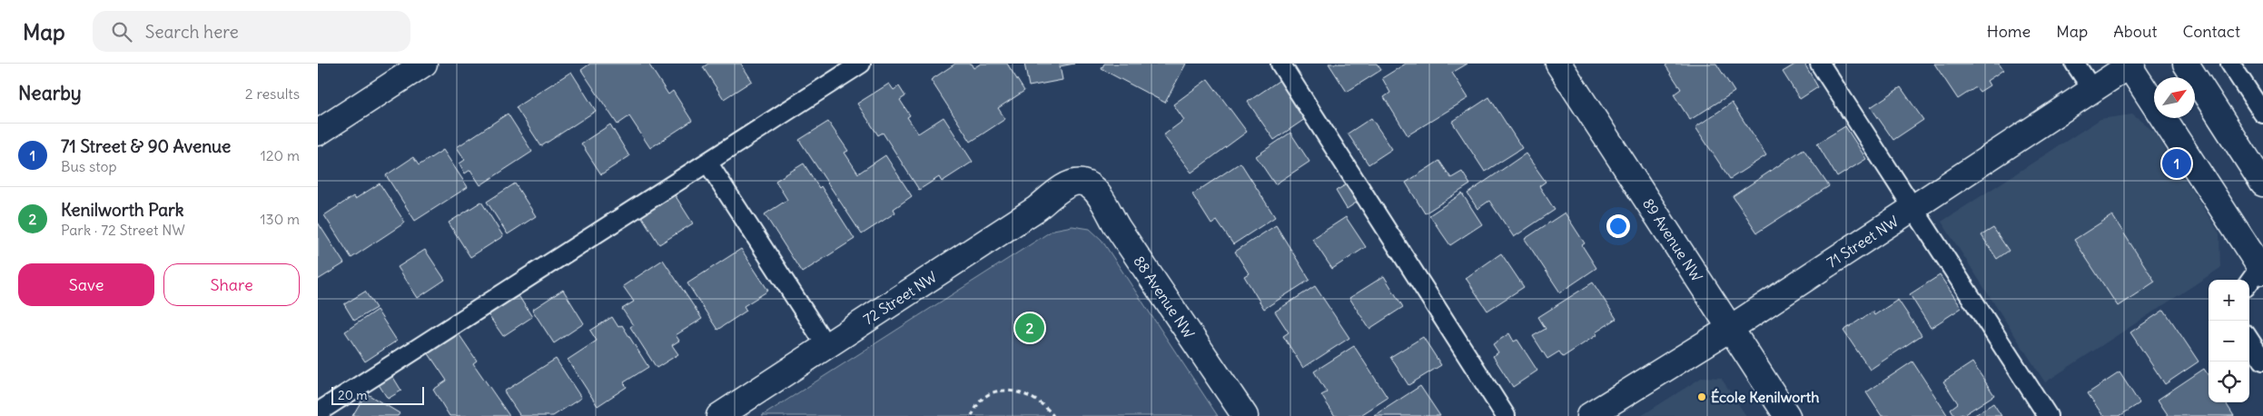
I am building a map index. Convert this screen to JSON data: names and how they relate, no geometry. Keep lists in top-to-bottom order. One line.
{"streets":{"street":["89 Avenue NW","71 Street NW","88 Avenue NW","72 Street NW"]},"crossings":[["89 Avenue NW","71 Street NW"],["88 Avenue NW","72 Street NW"]],"places":["École Kenilworth"],"scale_bar":"20 m","north":"top right","page":{"header":"Map","search":"Search here","nav":["Home","Map","About","Contact"],"heading":["Nearby","2 results"],"list":[{"mark":"1","name":"71 Street & 90 Avenue","note":"Bus stop","value":"120 m"},{"mark":"2","name":"Kenilworth Park","note":"Park · 72 Street NW","value":"130 m"}],"pins":["1","2"],"buttons":["Save","Share"],"map_buttons":["+","−"],"scale":"20 m"}}
